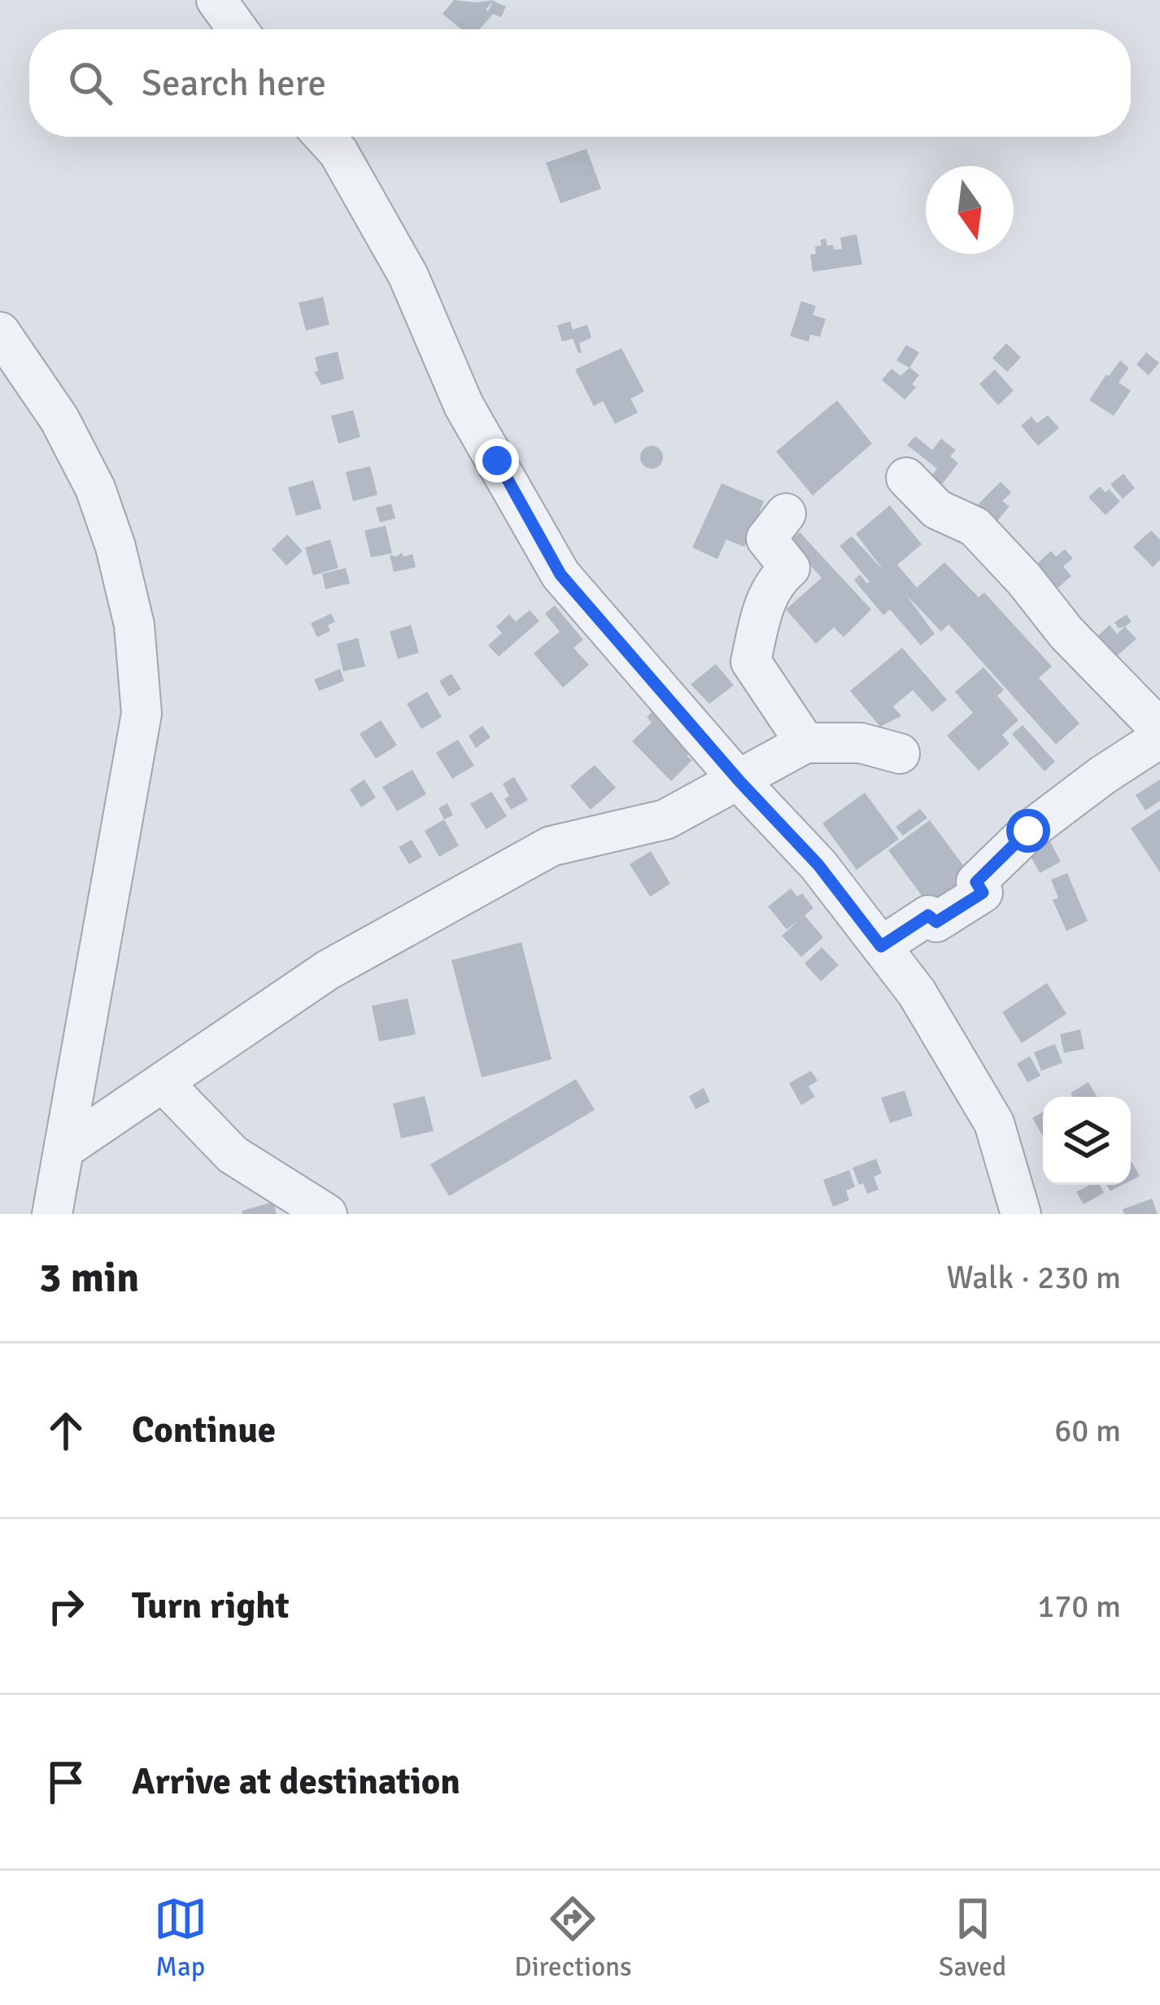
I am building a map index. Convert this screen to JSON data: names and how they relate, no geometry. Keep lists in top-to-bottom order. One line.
{"north":"bottom","page":{"search":"Search here","heading":["3 min","Walk · 230 m"],"list":[["Continue","60 m"],["Turn right","170 m"],"Arrive at destination"],"nav":["Map","Directions","Saved"]}}
